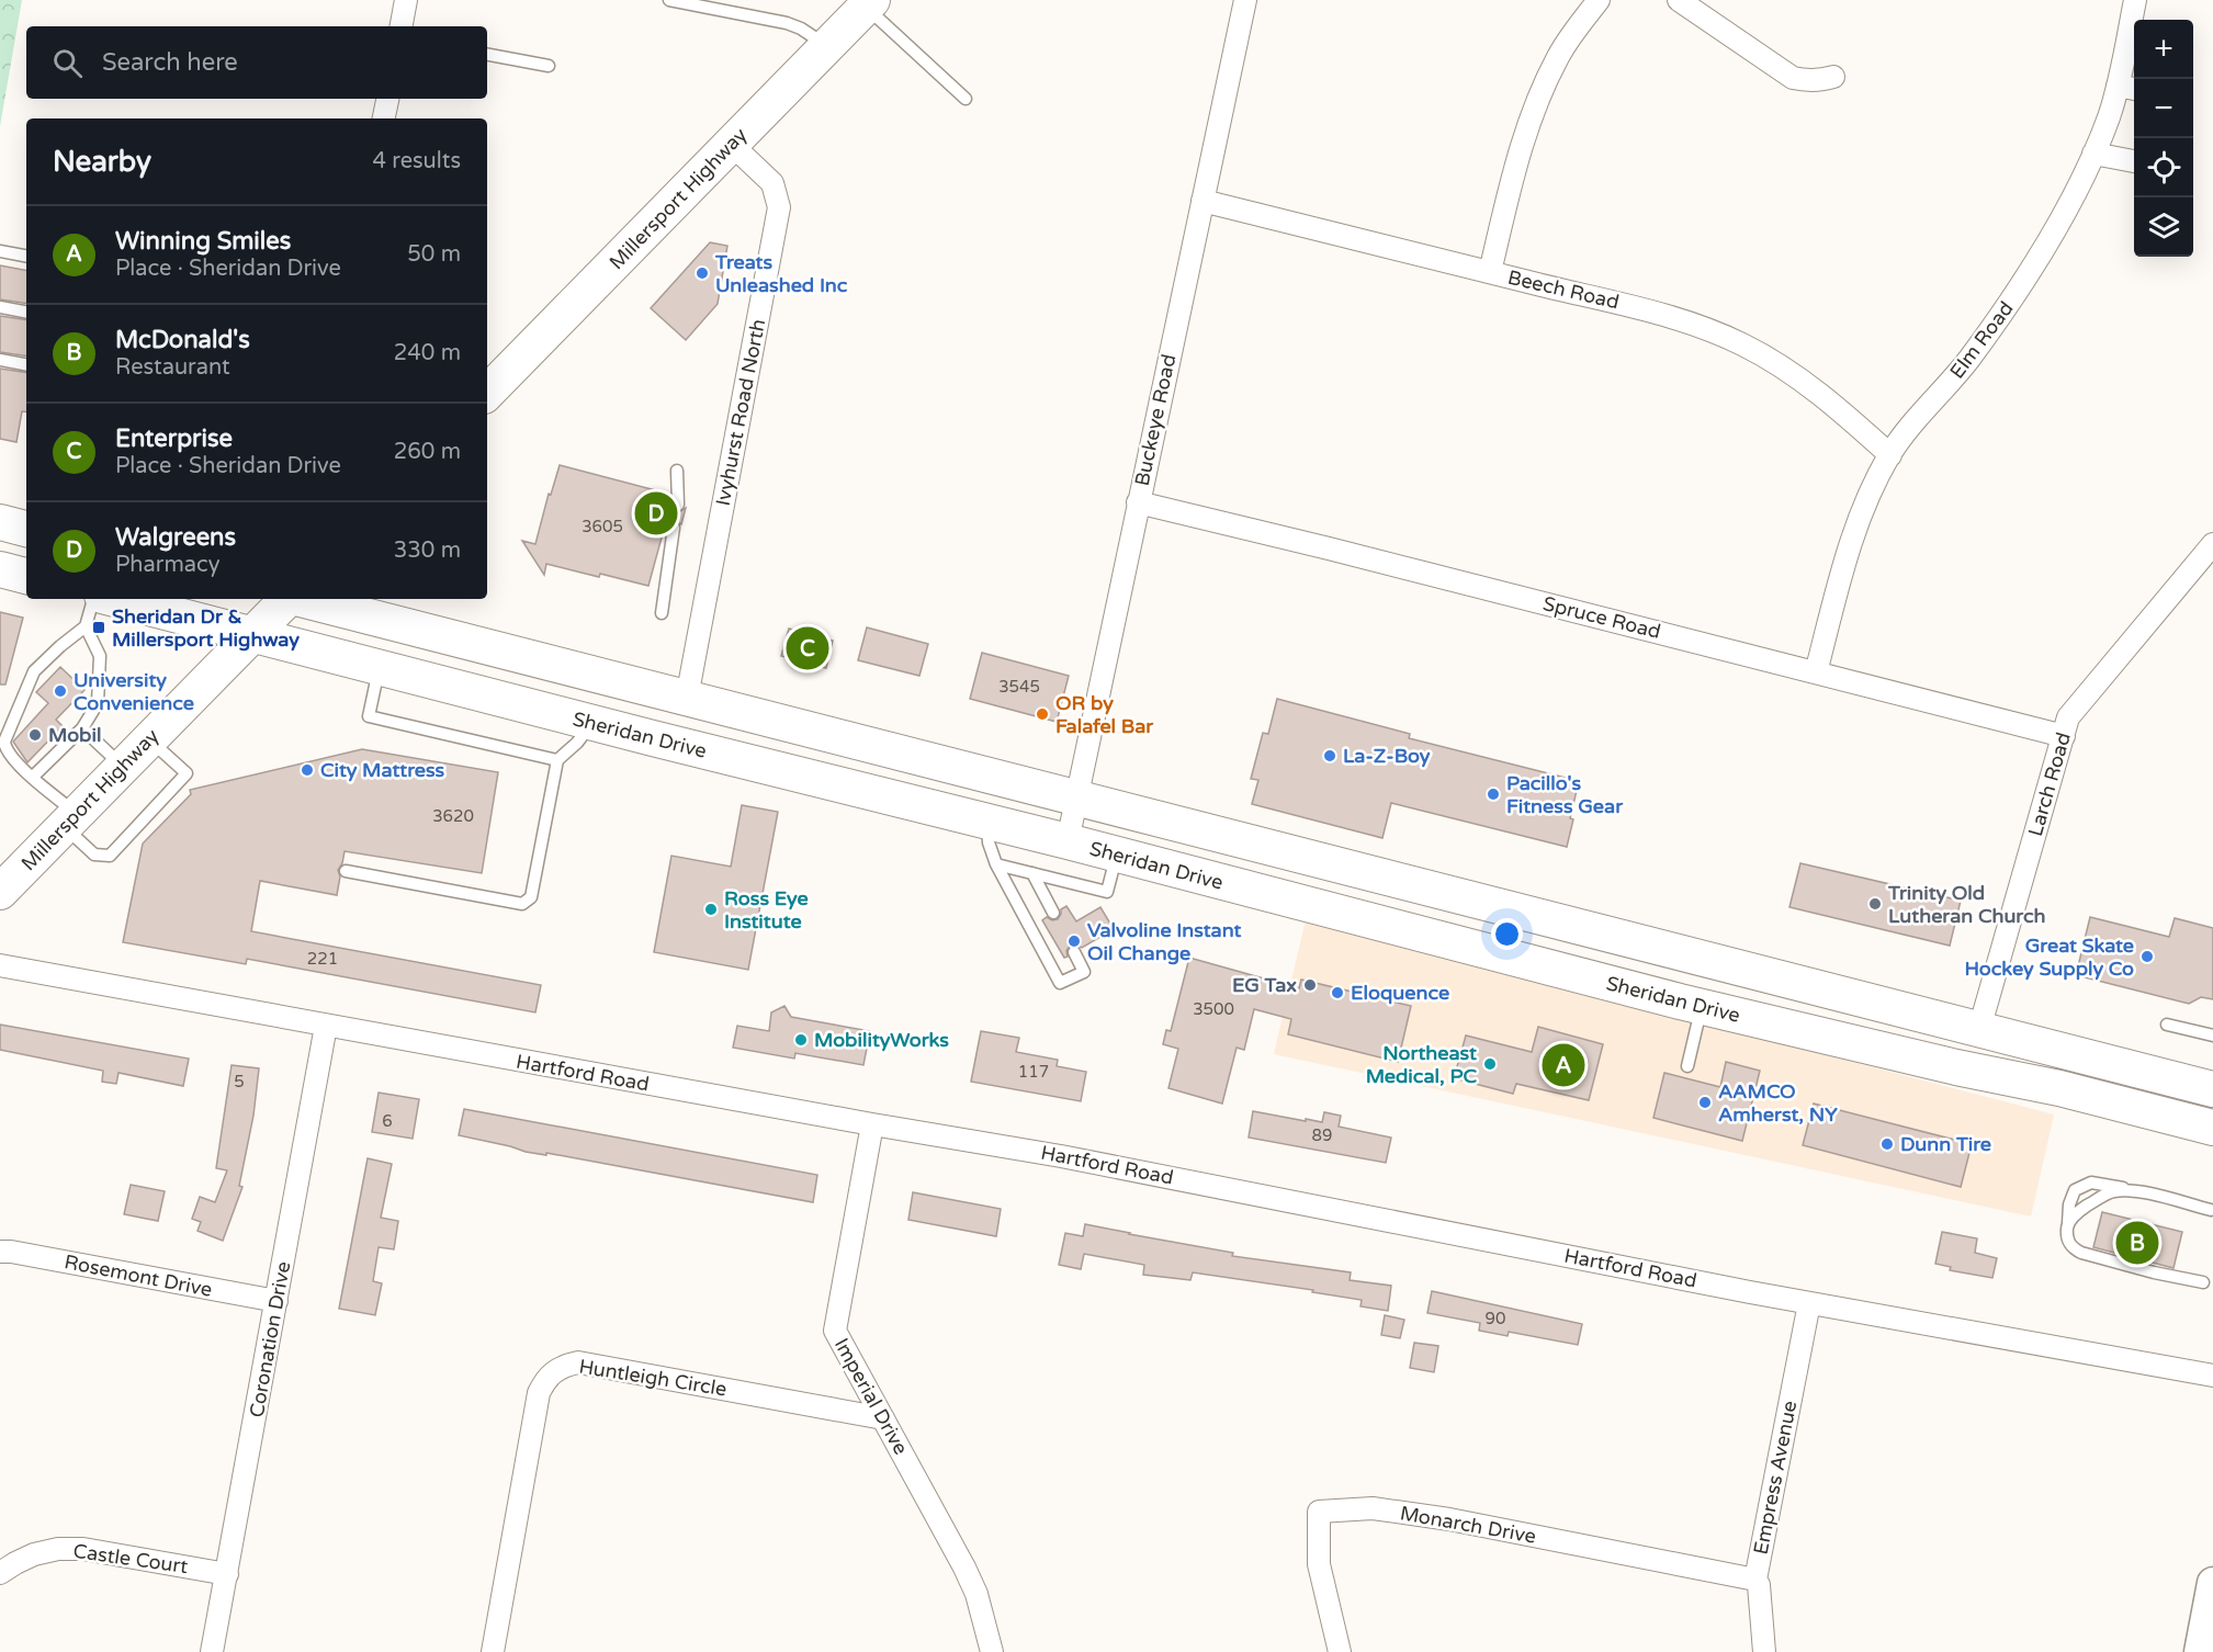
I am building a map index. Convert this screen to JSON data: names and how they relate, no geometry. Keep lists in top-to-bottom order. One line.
{"streets":{"main road":["Millersport Highway","Sheridan Drive"],"street":["Beech Road","Elm Road","Ivyhurst Road North","Buckeye Road","Spruce Road","Larch Road","Hartford Road","Rosemont Drive","Coronation Drive","Huntleigh Circle","Imperial Drive","Empress Avenue","Monarch Drive","Castle Court"]},"crossings":[["Millersport Highway","Ivyhurst Road North"],["Millersport Highway","Sheridan Drive"],["Beech Road","Elm Road"],["Beech Road","Buckeye Road"],["Elm Road","Spruce Road"],["Buckeye Road","Spruce Road"],["Buckeye Road","Sheridan Drive"],["Spruce Road","Larch Road"],["Hartford Road","Coronation Drive"],["Hartford Road","Imperial Drive"],["Hartford Road","Empress Avenue"],["Rosemont Drive","Coronation Drive"],["Coronation Drive","Castle Court"],["Huntleigh Circle","Imperial Drive"],["Empress Avenue","Monarch Drive"]],"places":{"other":["Treats Unleashed Inc","University Convenience","OR by Falafel Bar","Mobil","La-Z-Boy","City Mattress","Pacillo's Fitness Gear","Trinity Old Lutheran Church","Ross Eye Institute","Valvoline Instant Oil Change","Great Skate Hockey Supply Co","EG Tax","Eloquence","MobilityWorks","Northeast Medical, PC","AAMCO Amherst, NY","Dunn Tire"],"transit":["Sheridan Dr & Millersport Highway"]},"house_numbers":["3605","3545","3620","221","3500","117","5","6","89","90"],"page":{"map_buttons":["+","−"],"search":"Search here","heading":["Nearby","4 results"],"list":[{"mark":"A","name":"Winning Smiles","note":"Place · Sheridan Drive","value":"50 m"},{"mark":"B","name":"McDonald's","note":"Restaurant","value":"240 m"},{"mark":"C","name":"Enterprise","note":"Place · Sheridan Drive","value":"260 m"},{"mark":"D","name":"Walgreens","note":"Pharmacy","value":"330 m"}],"pins":["D","C","A","B"]}}
